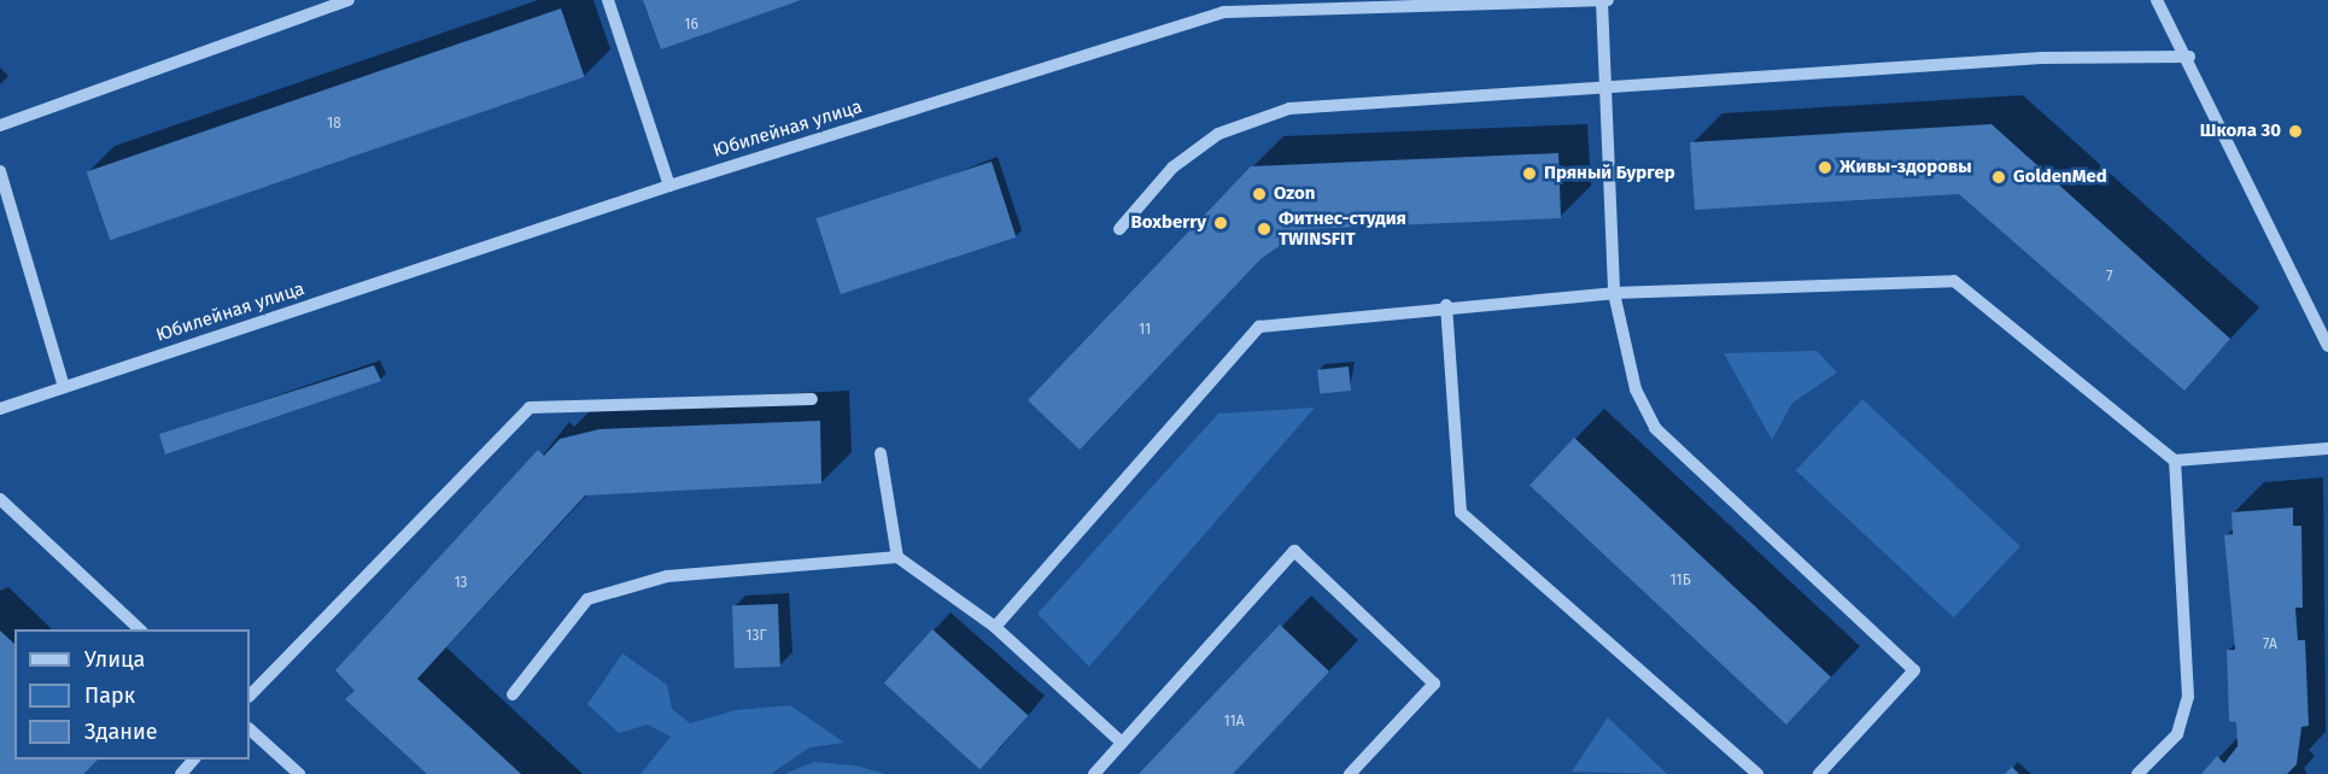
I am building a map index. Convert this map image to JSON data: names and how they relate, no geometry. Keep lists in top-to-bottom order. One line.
{"streets":{"street":["Юбилейная улица"]},"places":["Школа 30","Живы-здоровы","Пряный Бургер","GoldenMed","Ozon","Boxberry","Фитнес-студия TWINSFIT"],"house_numbers":["16","18","7","11","11Б","13","13Г","7А","11А"],"legend":["Улица","Парк","Здание"]}
